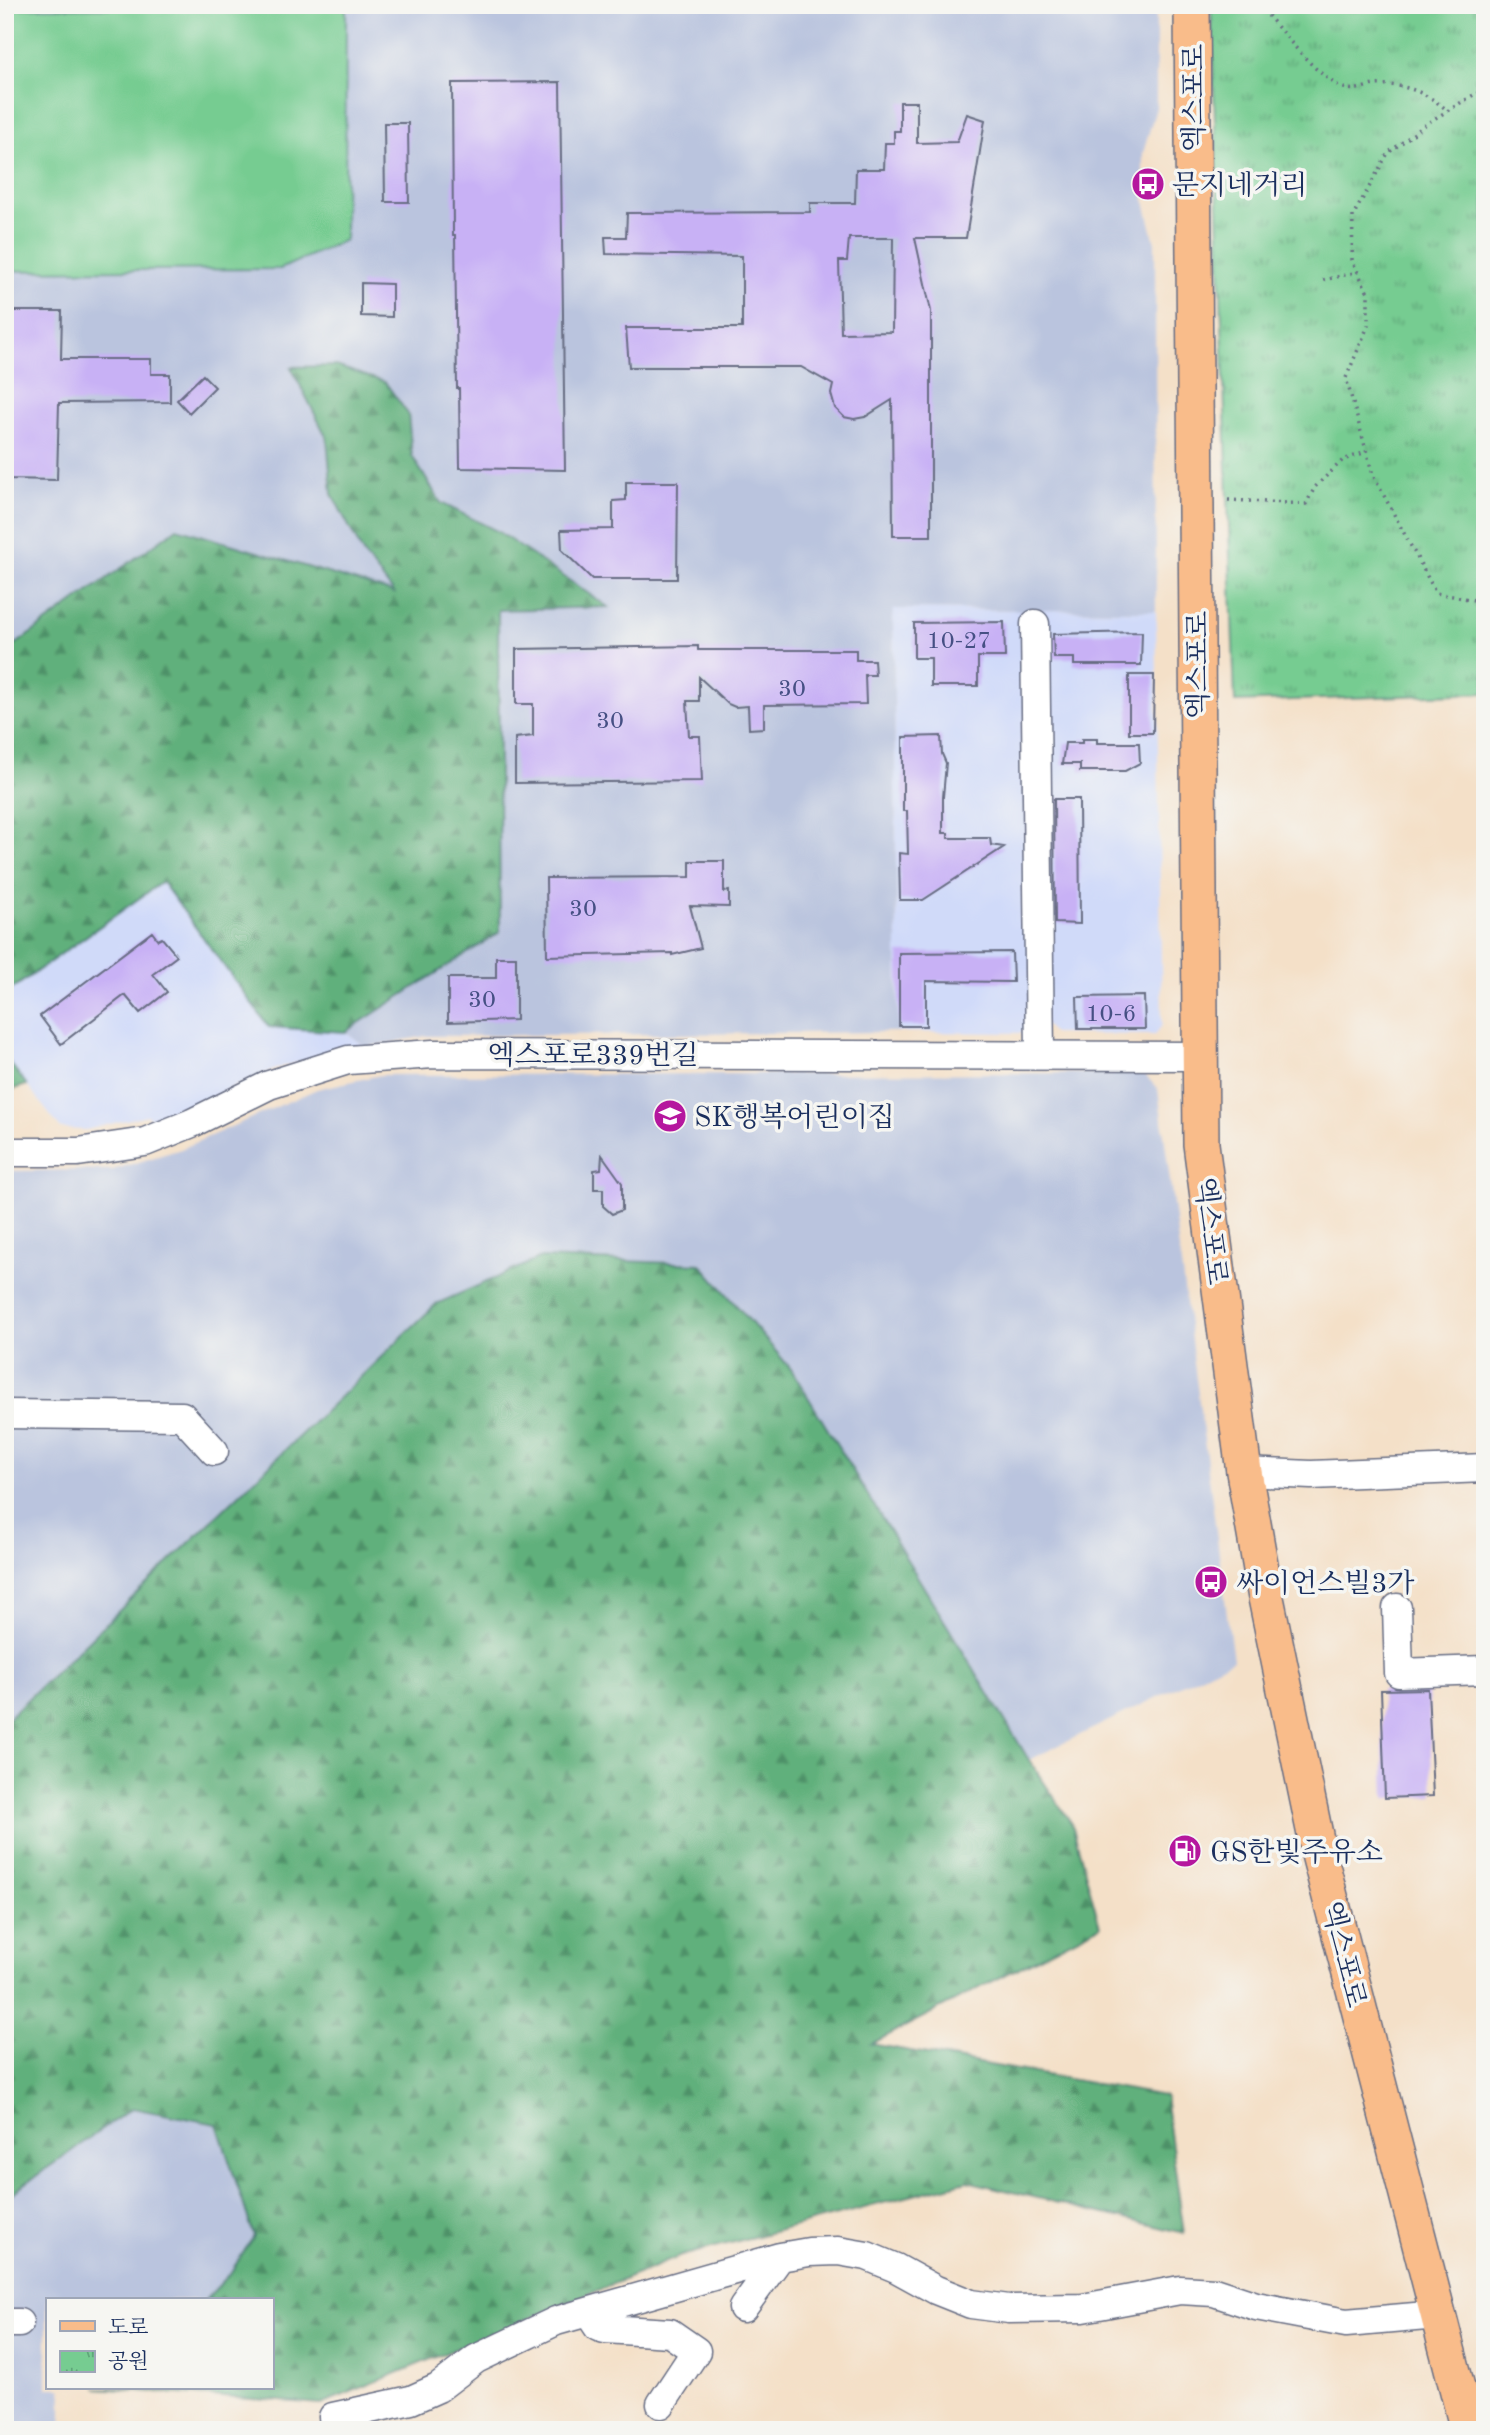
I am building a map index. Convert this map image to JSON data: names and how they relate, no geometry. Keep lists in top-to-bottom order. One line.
{"streets":{"main road":["엑스포로"],"street":["엑스포로339번길"]},"crossings":[["엑스포로","엑스포로339번길"]],"places":{"bus stop":["문지네거리","싸이언스빌3가"],"school or university":["SK행복어린이집"],"fuel station":["GS한빛주유소"]},"house_numbers":["10-27","30","30","30","30","10-6"],"legend":["도로","공원"]}
